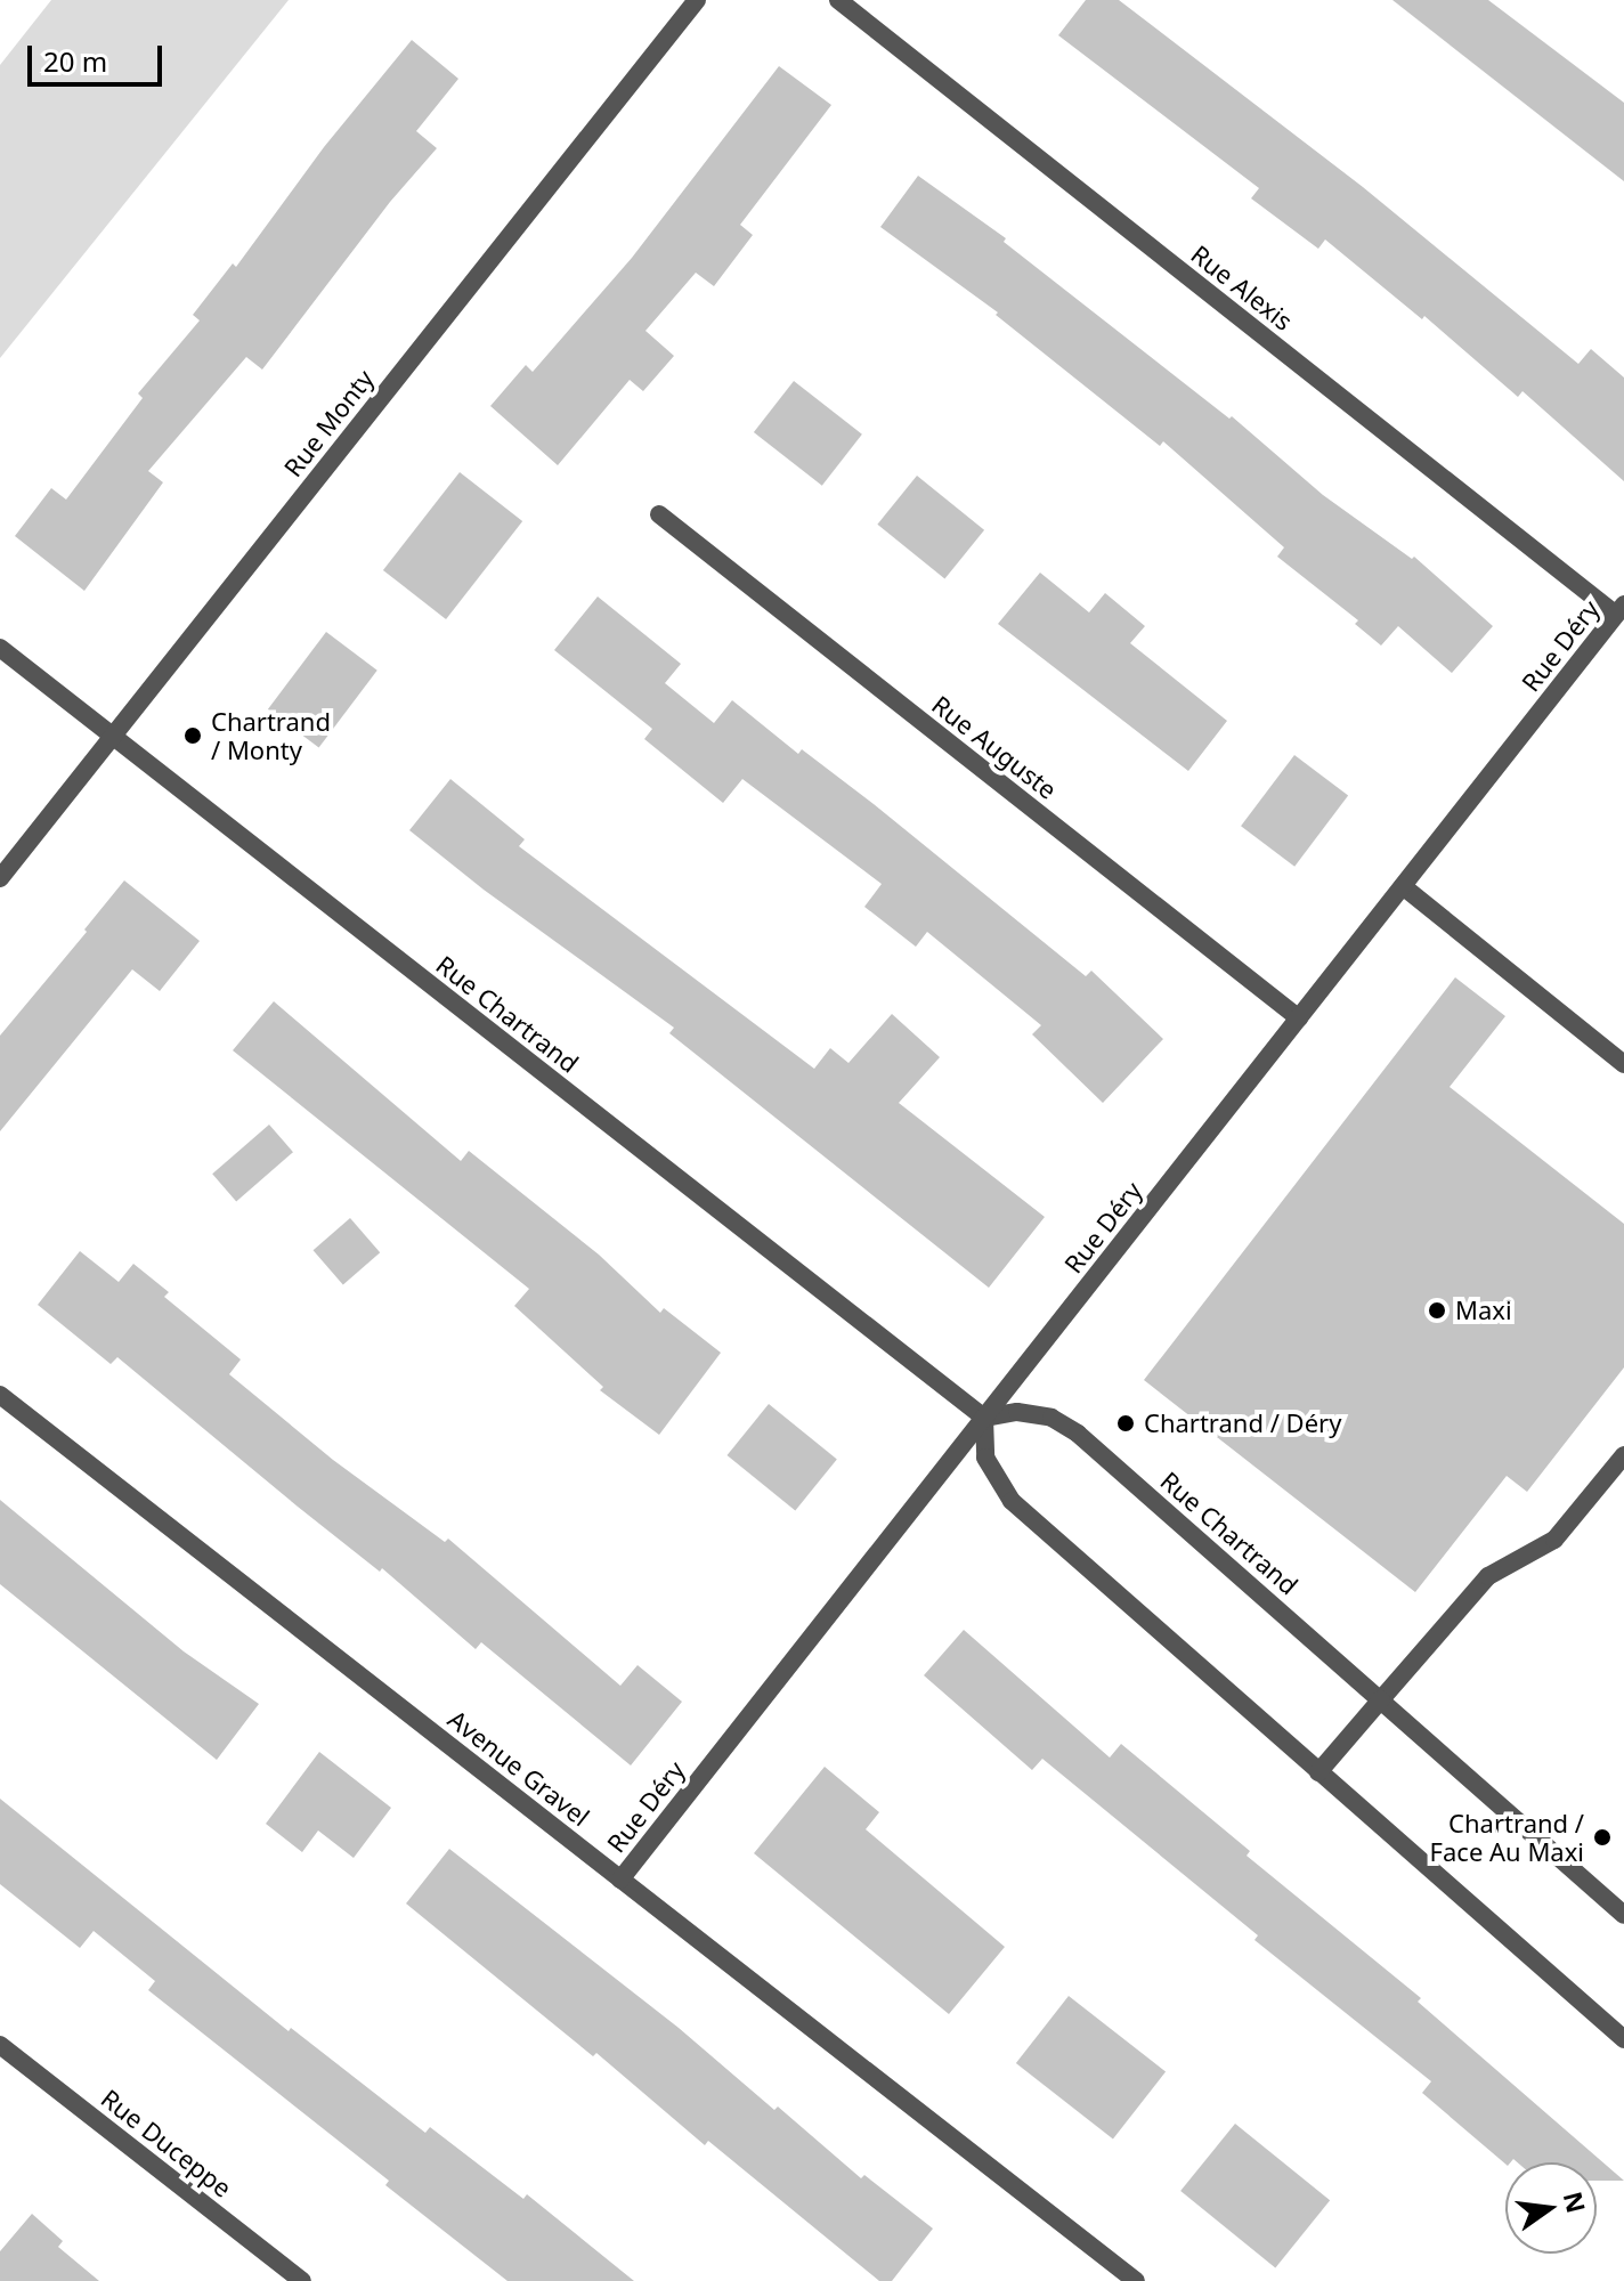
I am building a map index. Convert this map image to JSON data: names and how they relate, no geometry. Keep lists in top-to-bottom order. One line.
{"streets":{"street":["Rue Alexis","Rue Monty","Rue Déry","Rue Auguste","Rue Chartrand","Avenue Gravel","Rue Duceppe"]},"crossings":[["Rue Alexis","Rue Déry"],["Rue Monty","Rue Chartrand"],["Rue Déry","Rue Auguste"],["Rue Déry","Rue Chartrand"],["Rue Déry","Avenue Gravel"]],"places":["Chartrand / Monty","Maxi","Chartrand / Déry","Chartrand / Face Au Maxi"],"scale_bar":"20 m","north":"right"}
